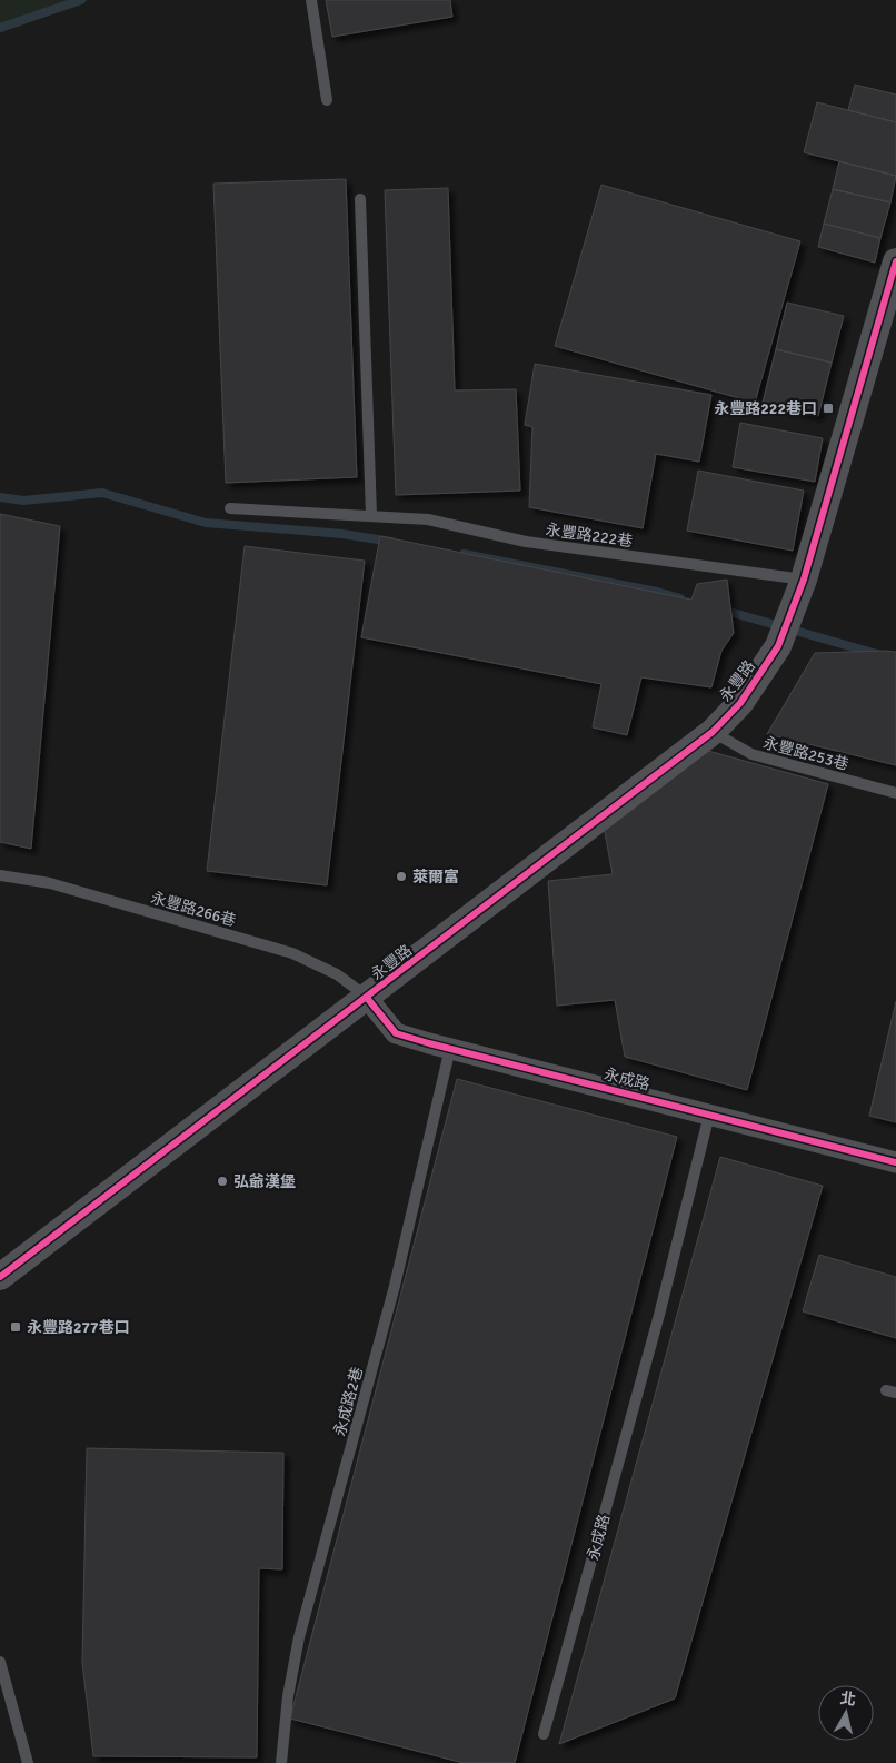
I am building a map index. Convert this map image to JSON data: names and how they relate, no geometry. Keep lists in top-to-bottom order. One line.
{"streets":{"street":["永豐路","永成路"],"lane":["永豐路222巷","永豐路253巷","永豐路266巷","永成路2巷"]},"crossings":[["永豐路222巷","永豐路"],["永豐路","永豐路253巷"],["永豐路","永豐路266巷"],["永豐路","永成路"],["永豐路266巷","永成路"],["永成路","永成路2巷"]],"places":{"transit":["永豐路222巷口","永豐路277巷口"],"other":["萊爾富","弘爺漢堡"]},"north":"top"}
